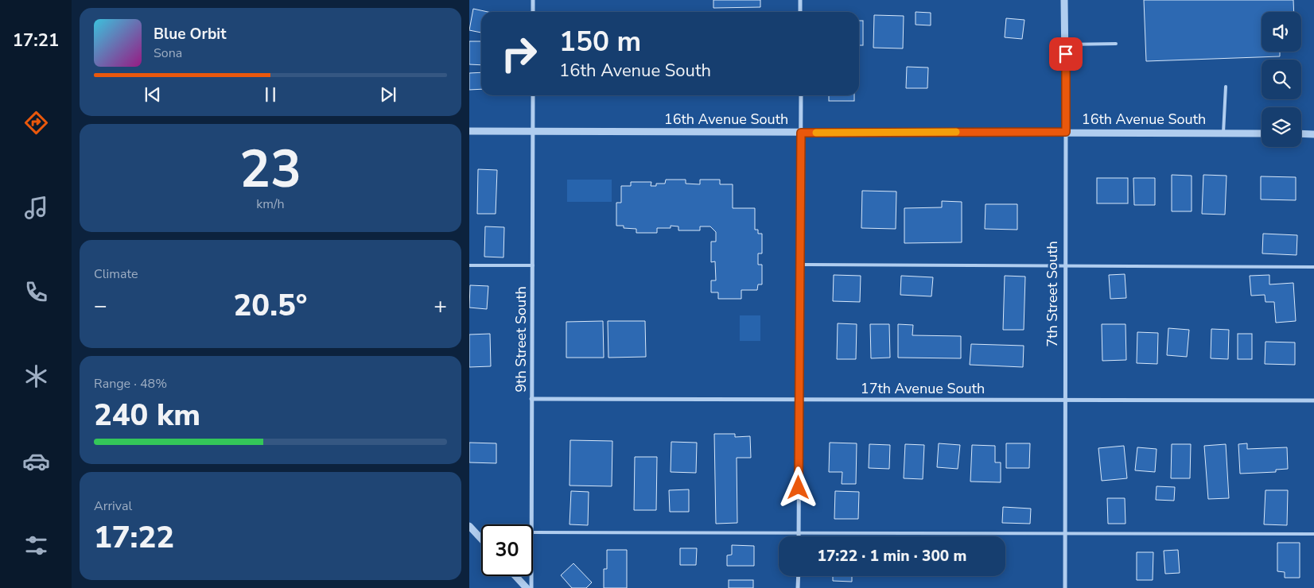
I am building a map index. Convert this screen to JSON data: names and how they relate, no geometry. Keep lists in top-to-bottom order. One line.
{"streets":{"street":["16th Avenue South","7th Street South","9th Street South","17th Avenue South"]},"crossings":[["16th Avenue South","7th Street South"],["16th Avenue South","9th Street South"],["7th Street South","17th Avenue South"],["9th Street South","17th Avenue South"]],"page":{"tabs":"17:21","turn":["150 m","16th Avenue South"],"song":["Blue Orbit","Sona"],"tile":[["23","km/h"],"Climate",["Range · 48%","240 km"],["Arrival","17:22"]],"heat":["−","20.5°","+"],"limit":"30","trip":"17:22 · 1 min · 300 m"}}
